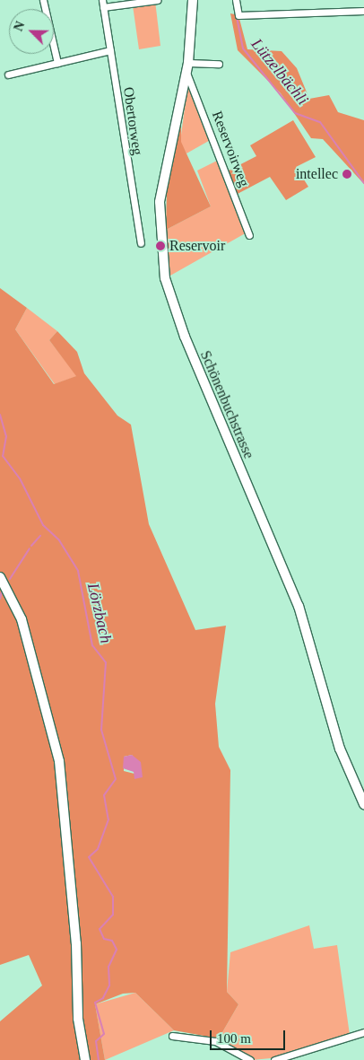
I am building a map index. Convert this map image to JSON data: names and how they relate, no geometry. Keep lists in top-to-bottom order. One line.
{"streets":{"street":["Obertorweg","Reservoirweg","Schönenbuchstrasse"]},"crossings":[["Reservoirweg","Schönenbuchstrasse"]],"water":["Lützelbächli","Lörzbach"],"places":["intellec","Reservoir"],"scale_bar":"100 m","north":"top left"}
